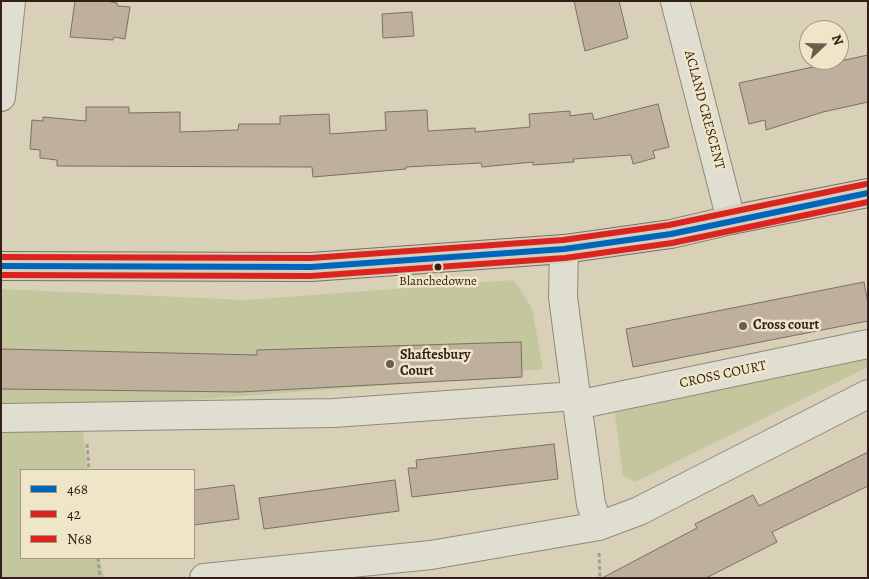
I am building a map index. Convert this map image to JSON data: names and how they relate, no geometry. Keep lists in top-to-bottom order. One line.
{"streets":{"street":["ACLAND CRESCENT","CROSS COURT"]},"places":["Blanchedowne","Cross court","Shaftesbury Court"],"lines":["transit line N68","transit line 468","transit line 42"],"legend":["468","42","N68"],"north":"right"}
